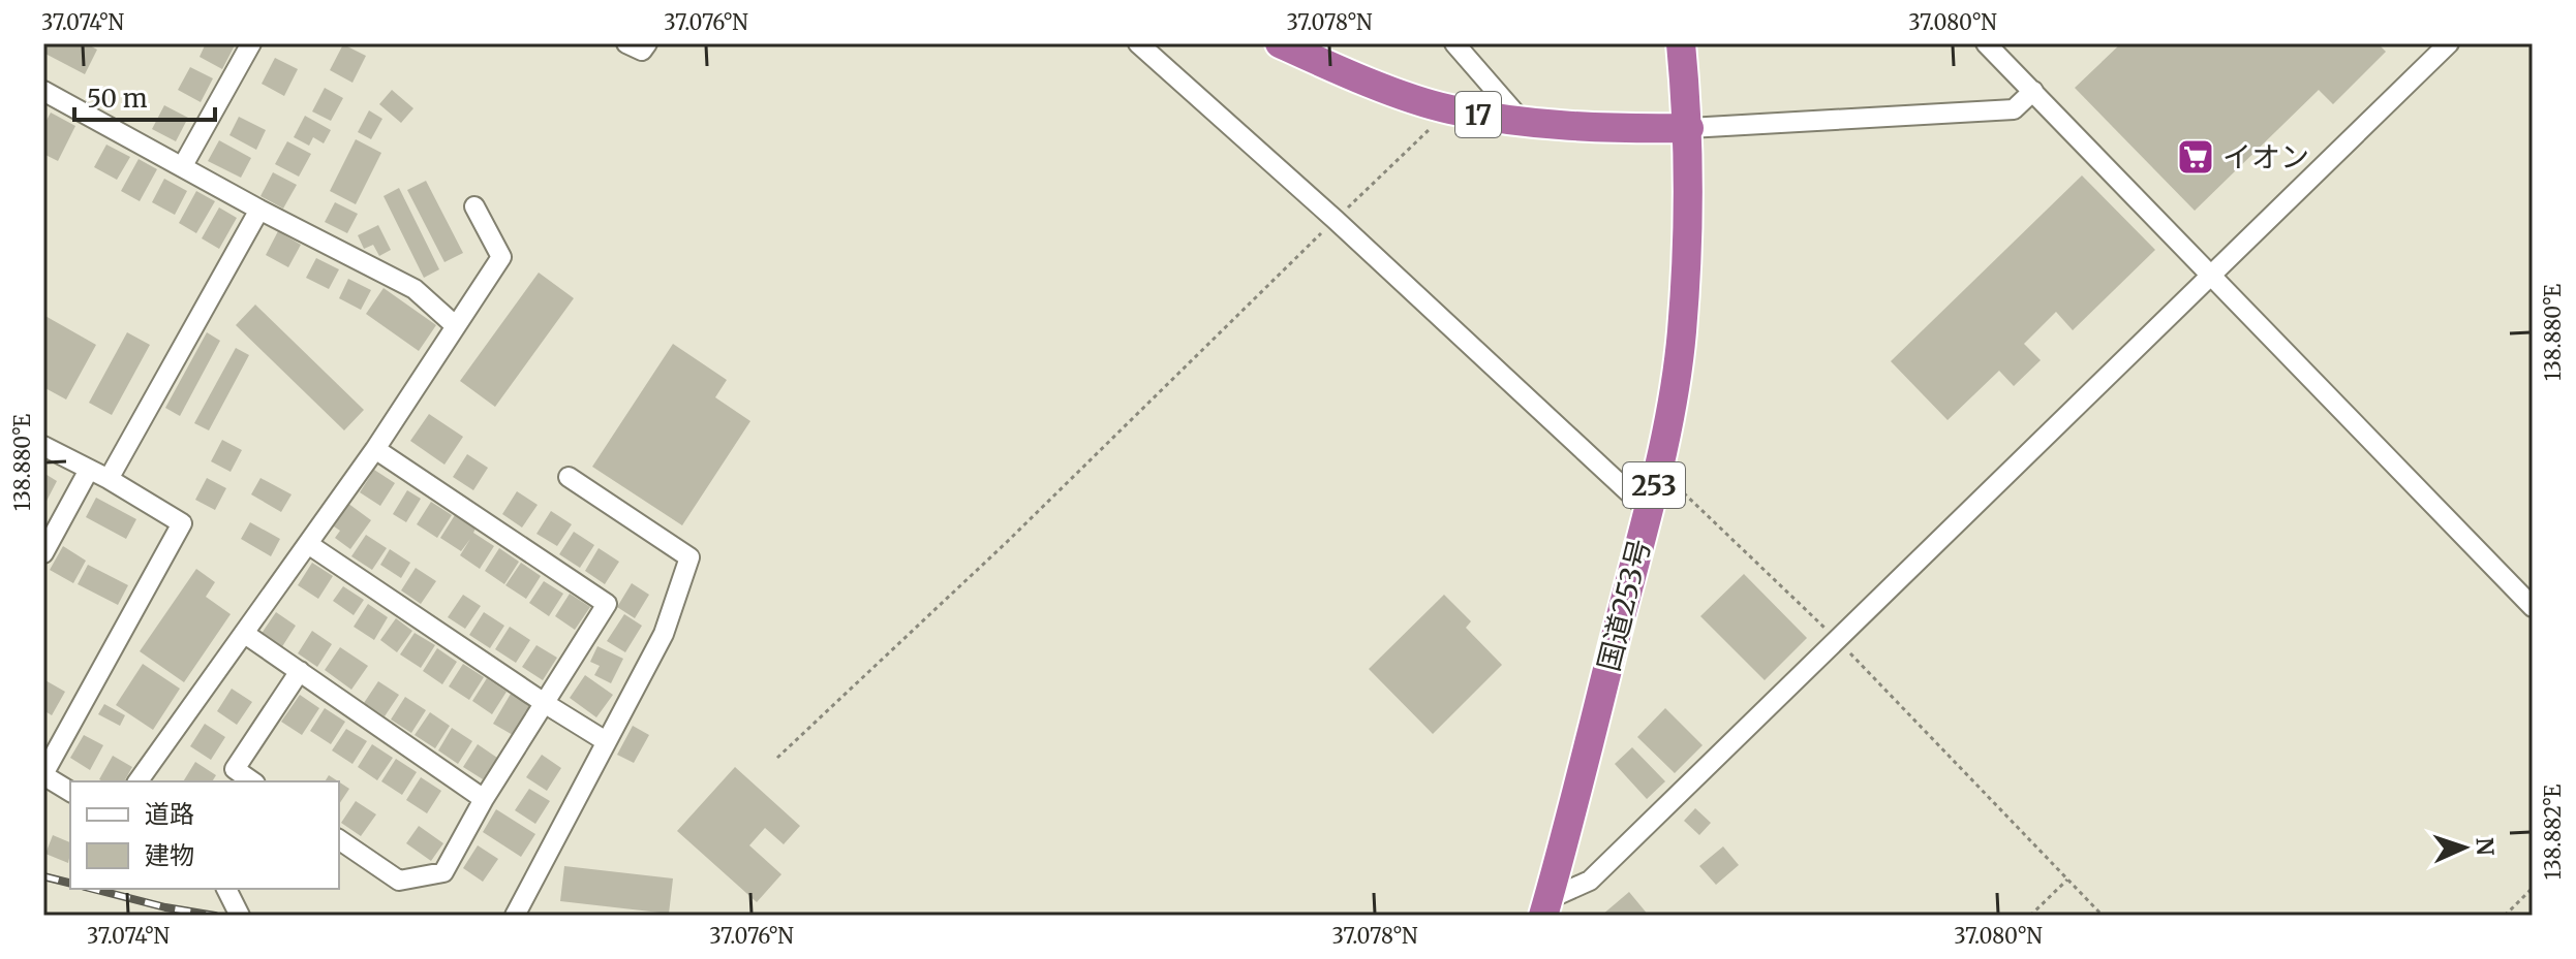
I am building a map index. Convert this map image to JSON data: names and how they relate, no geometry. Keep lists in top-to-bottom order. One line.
{"streets":{"highway":["17","253","国道253号"]},"crossings":[["17","国道253号"]],"places":{"supermarket":["イオン"]},"legend":["道路","建物"],"scale_bar":"50 m","north":"right","coordinates":["37.074°N","37.076°N","37.078°N","37.080°N","138.880°E","138.882°E"]}
